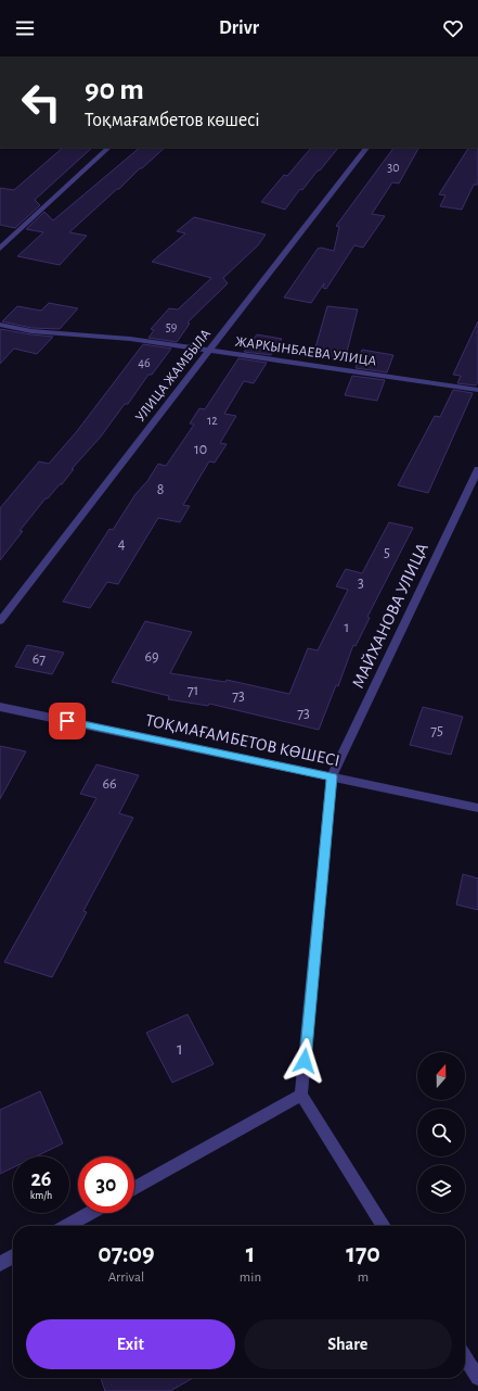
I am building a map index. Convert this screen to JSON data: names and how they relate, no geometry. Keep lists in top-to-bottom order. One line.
{"streets":{"street":["ЖАРКЫНБАЕВА УЛИЦА","УЛИЦА ЖАМБЫЛА","МАЙХАНОВА УЛИЦА","ТОҚМАҒАМБЕТОВ КӨШЕСІ"]},"crossings":[["ЖАРКЫНБАЕВА УЛИЦА","УЛИЦА ЖАМБЫЛА"],["МАЙХАНОВА УЛИЦА","ТОҚМАҒАМБЕТОВ КӨШЕСІ"]],"house_numbers":["30","59","46","12","10","8","4","5","3","1","69","67","71","73","73","75","66","1"],"north":"top","page":{"header":"Drivr","turn":["90 m","Тоқмағамбетов көшесі"],"speed":"26 km/h","limit":"30","eta":["07:09","Arrival","1","min","170","m"],"buttons":["Exit","Share"]}}
